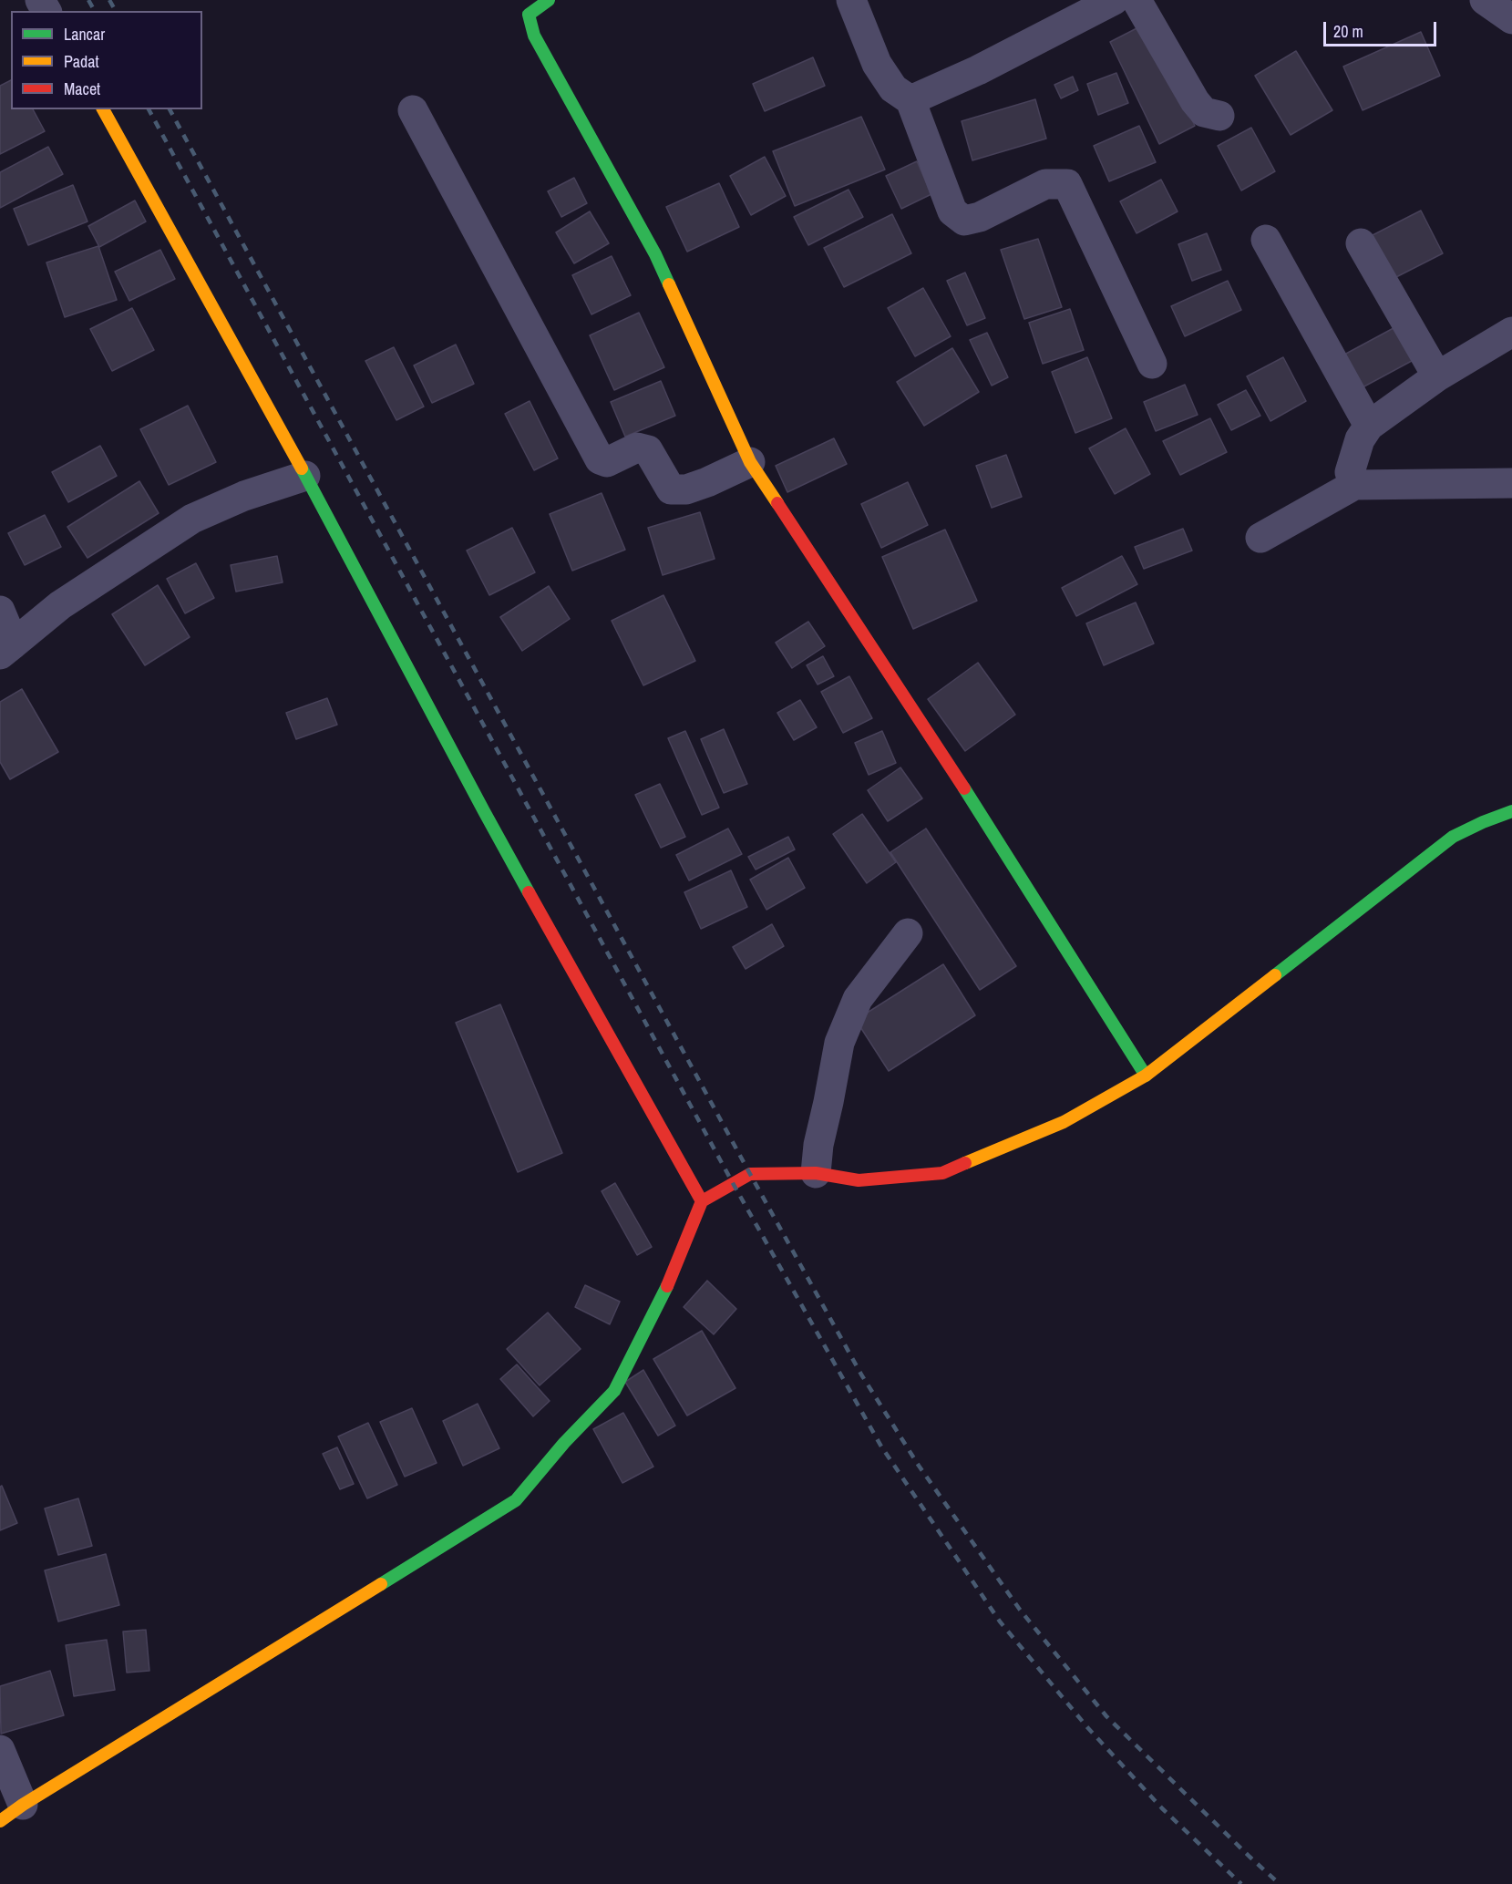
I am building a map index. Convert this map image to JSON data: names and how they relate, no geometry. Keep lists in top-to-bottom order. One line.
{"legend":["Lancar","Padat","Macet"],"scale_bar":"20 m"}
